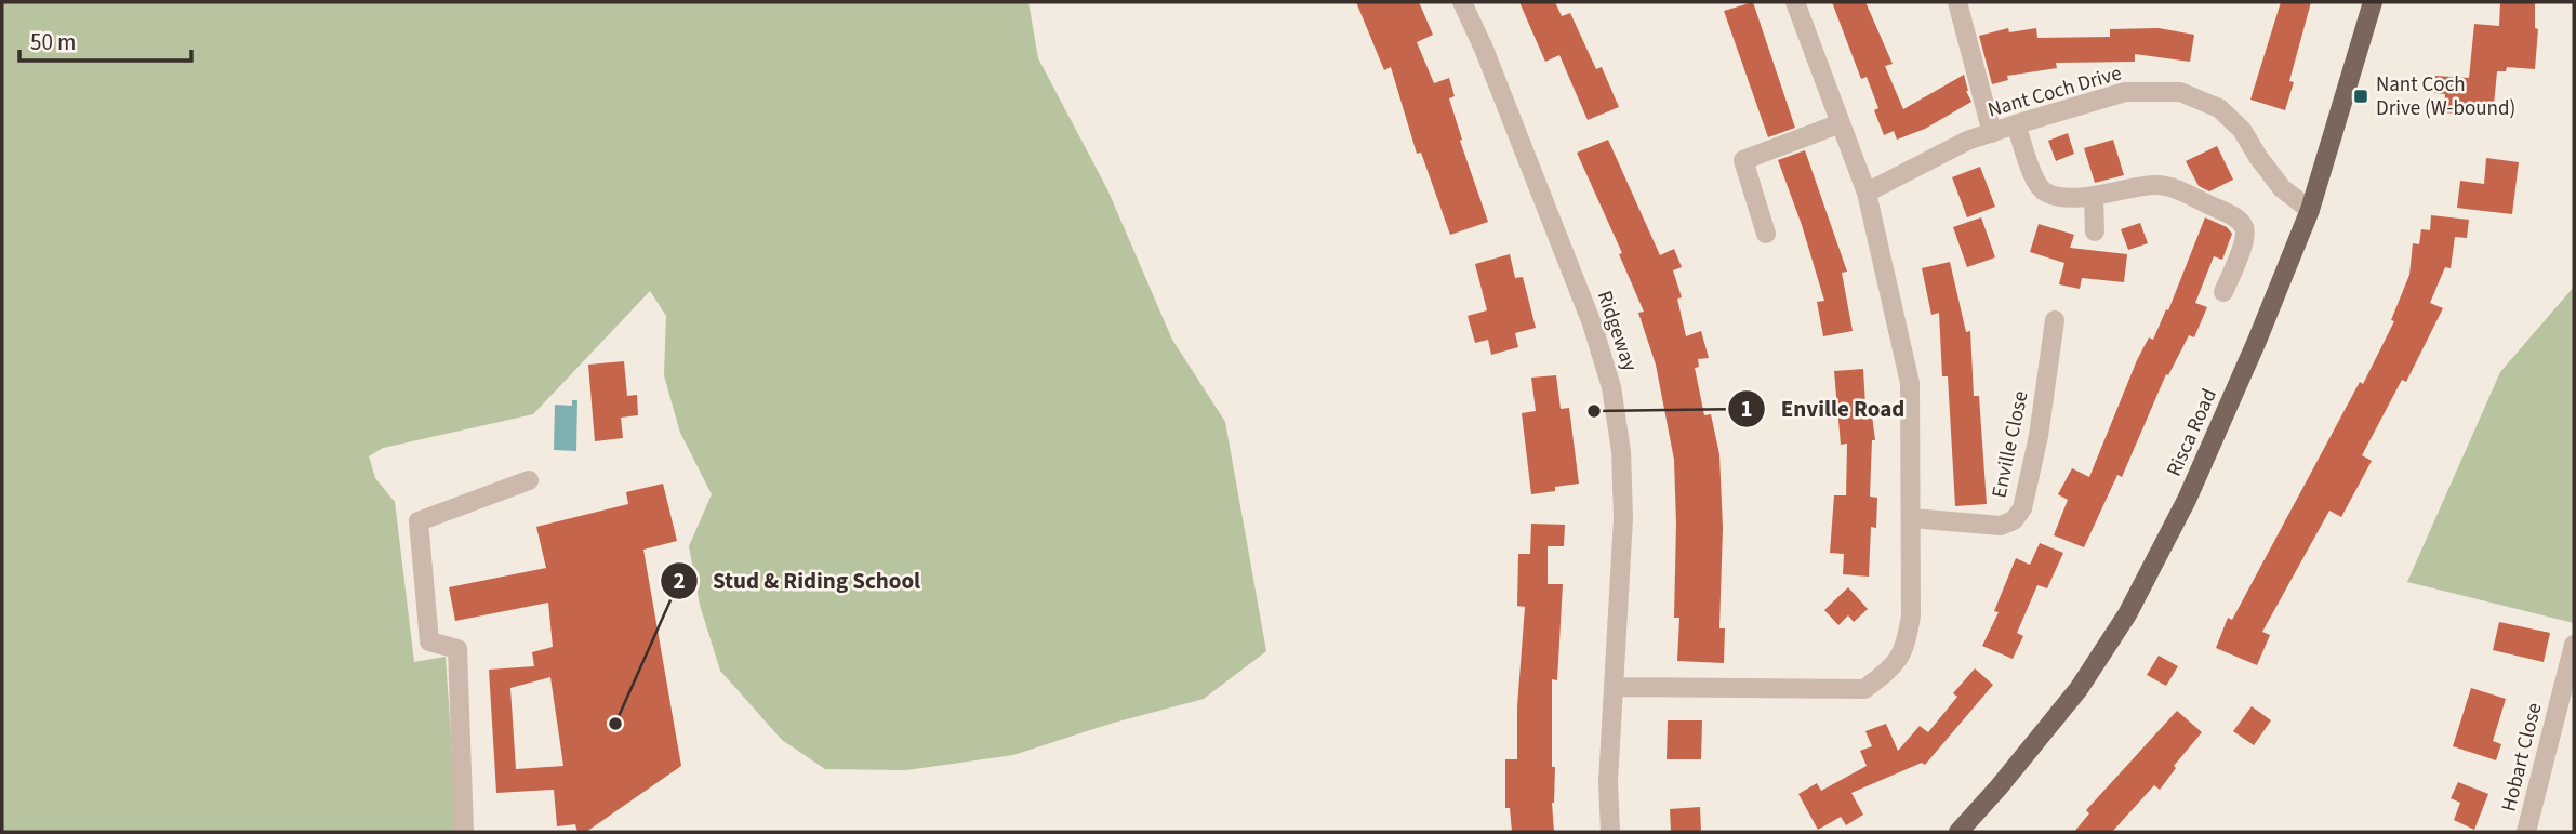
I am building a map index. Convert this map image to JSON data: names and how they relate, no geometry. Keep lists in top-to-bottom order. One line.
{"streets":{"main road":["Risca Road"],"street":["Nant Coch Drive","Ridgeway","Enville Close","Hobart Close"]},"crossings":[["Nant Coch Drive","Risca Road"]],"places":{"transit":["Nant Coch Drive (W-bound)"],"other":["Enville Road","Stud & Riding School"]},"scale_bar":"50 m"}
